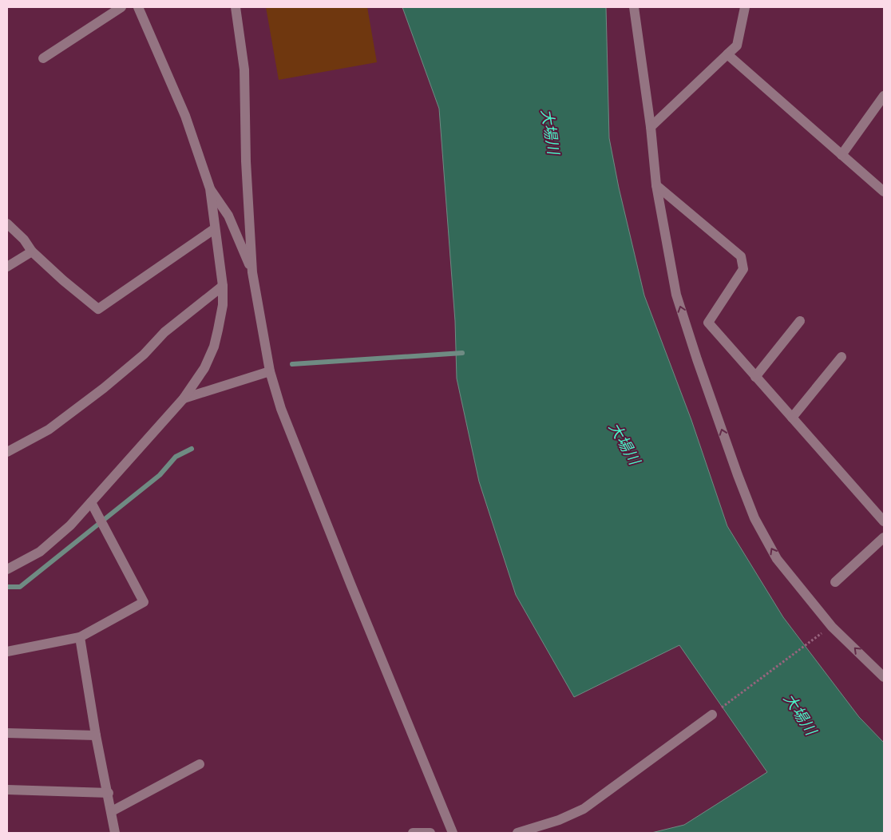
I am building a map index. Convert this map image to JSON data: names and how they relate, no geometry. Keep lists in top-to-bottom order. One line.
{"water":["大場川"]}
